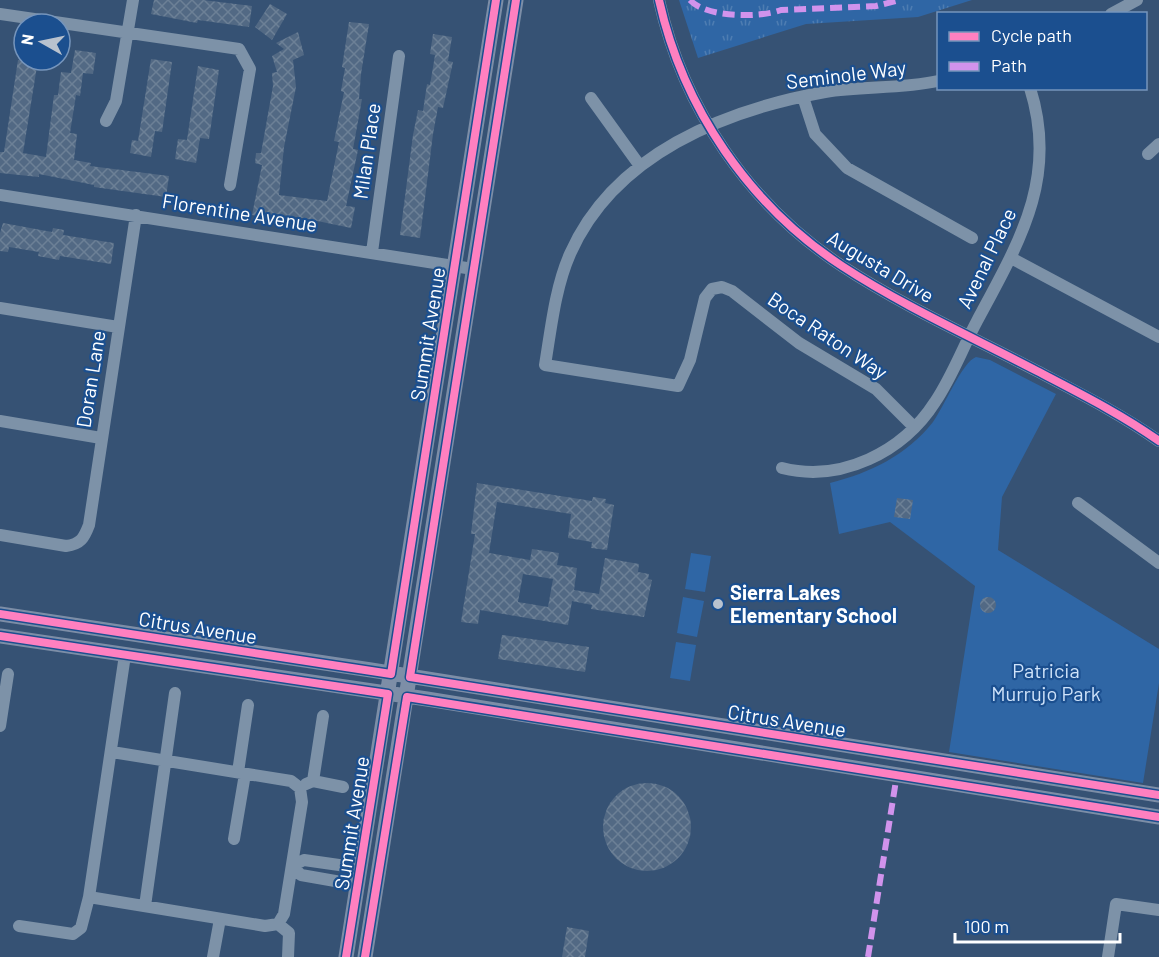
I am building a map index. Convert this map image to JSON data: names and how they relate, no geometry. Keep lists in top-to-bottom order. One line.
{"streets":{"main road":["Summit Avenue","Citrus Avenue"],"street":["Seminole Way","Milan Place","Florentine Avenue","Avenal Place","Augusta Drive","Boca Raton Way","Doran Lane"]},"crossings":[["Seminole Way","Augusta Drive"],["Seminole Way","Boca Raton Way"],["Milan Place","Florentine Avenue"],["Florentine Avenue","Summit Avenue"],["Florentine Avenue","Doran Lane"],["Avenal Place","Augusta Drive"],["Avenal Place","Boca Raton Way"],["Summit Avenue","Citrus Avenue"]],"parks":["Patricia Murrujo Park"],"places":["Sierra Lakes Elementary School"],"legend":["Cycle path","Path"],"scale_bar":"100 m","north":"left"}
